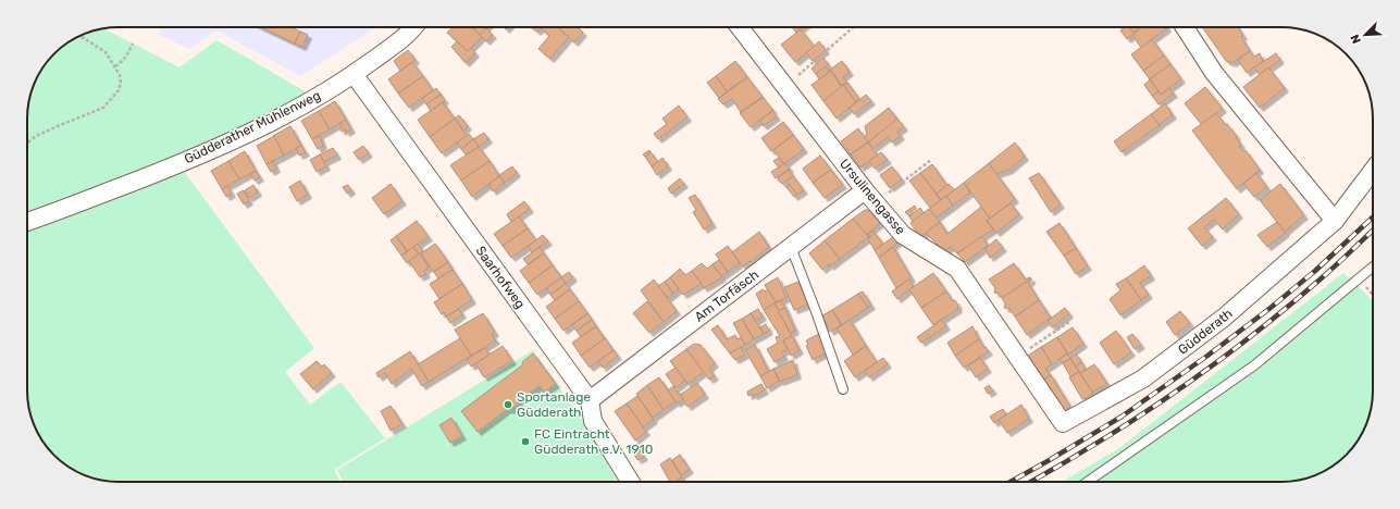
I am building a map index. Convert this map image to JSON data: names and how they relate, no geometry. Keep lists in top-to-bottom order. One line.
{"streets":{"street":["Güdderather Mühlenweg","Ursulinengasse","Saarhofweg","Am Torfäsch","Güdderath"]},"crossings":[["Güdderather Mühlenweg","Saarhofweg"],["Ursulinengasse","Am Torfäsch"],["Ursulinengasse","Güdderath"],["Saarhofweg","Am Torfäsch"]],"places":["Sportanlage Güdderath","FC Eintracht Güdderath e.V. 1910"],"north":"bottom left"}
